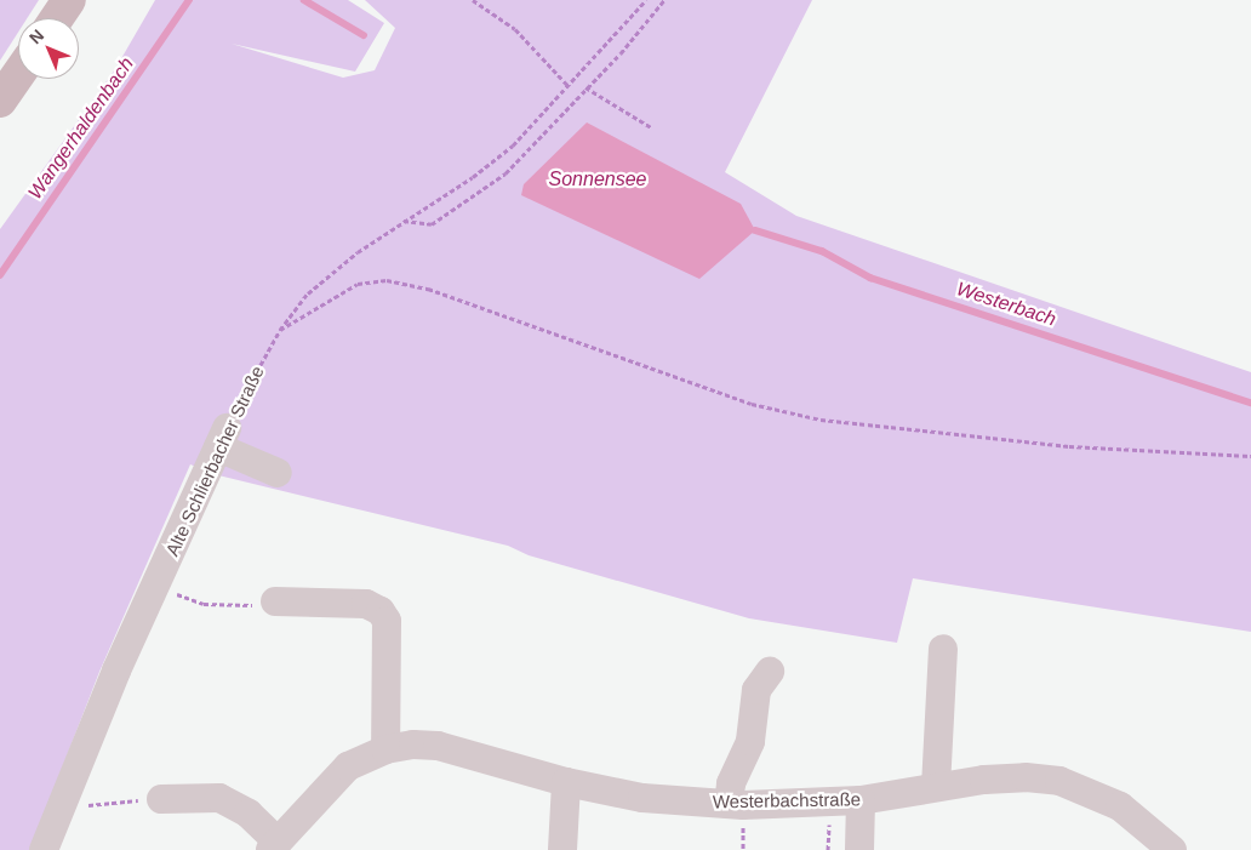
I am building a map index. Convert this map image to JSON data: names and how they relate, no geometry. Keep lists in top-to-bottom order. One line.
{"streets":{"street":["Alte Schlierbacher Straße","Westerbachstraße"]},"water":["Wangerhaldenbach","Sonnensee","Westerbach"],"north":"top left"}
